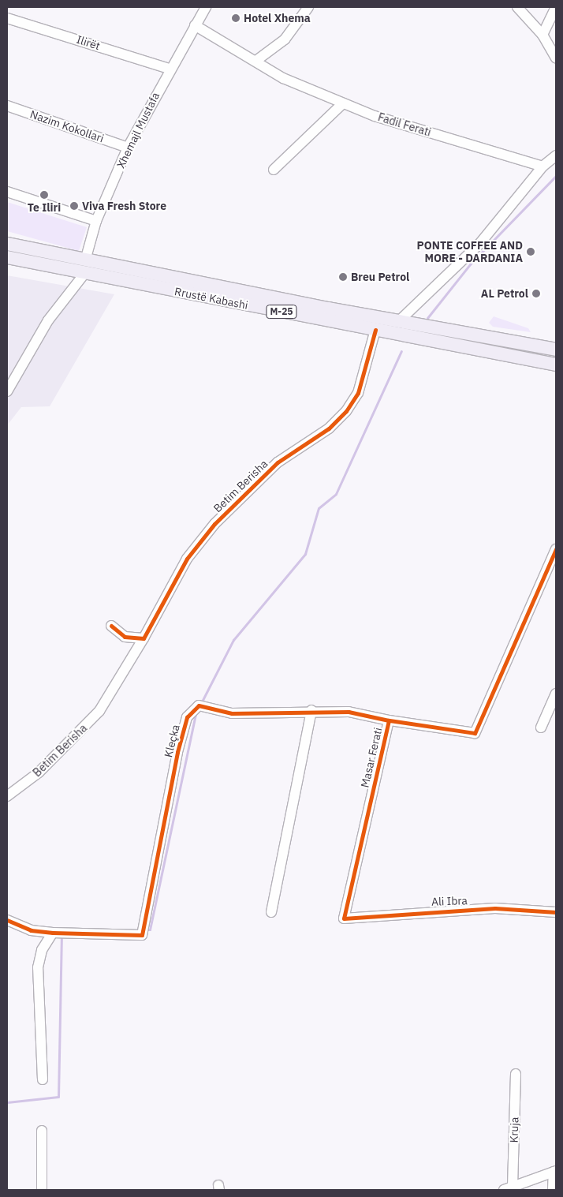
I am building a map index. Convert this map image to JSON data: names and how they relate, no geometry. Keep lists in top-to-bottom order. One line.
{"streets":{"main road":["Rrustë Kabashi","M-25"],"street":["Ilirët","Fadil Ferati","Nazim Kokollari","Xhemajl Mustafa","Betim Berisha","Kleçka","Masar Ferati","Ali Ibra","Kruja"]},"crossings":[["Ilirët","Xhemajl Mustafa"],["Fadil Ferati","Xhemajl Mustafa"],["Nazim Kokollari","Xhemajl Mustafa"],["Xhemajl Mustafa","Rrustë Kabashi"],["Rrustë Kabashi","Betim Berisha"],["Kleçka","Masar Ferati"],["Masar Ferati","Ali Ibra"]],"places":["Hotel Xhema","Te Iliri","Viva Fresh Store","PONTE COFFEE AND MORE - DARDANIA","Breu Petrol","AL Petrol"]}
